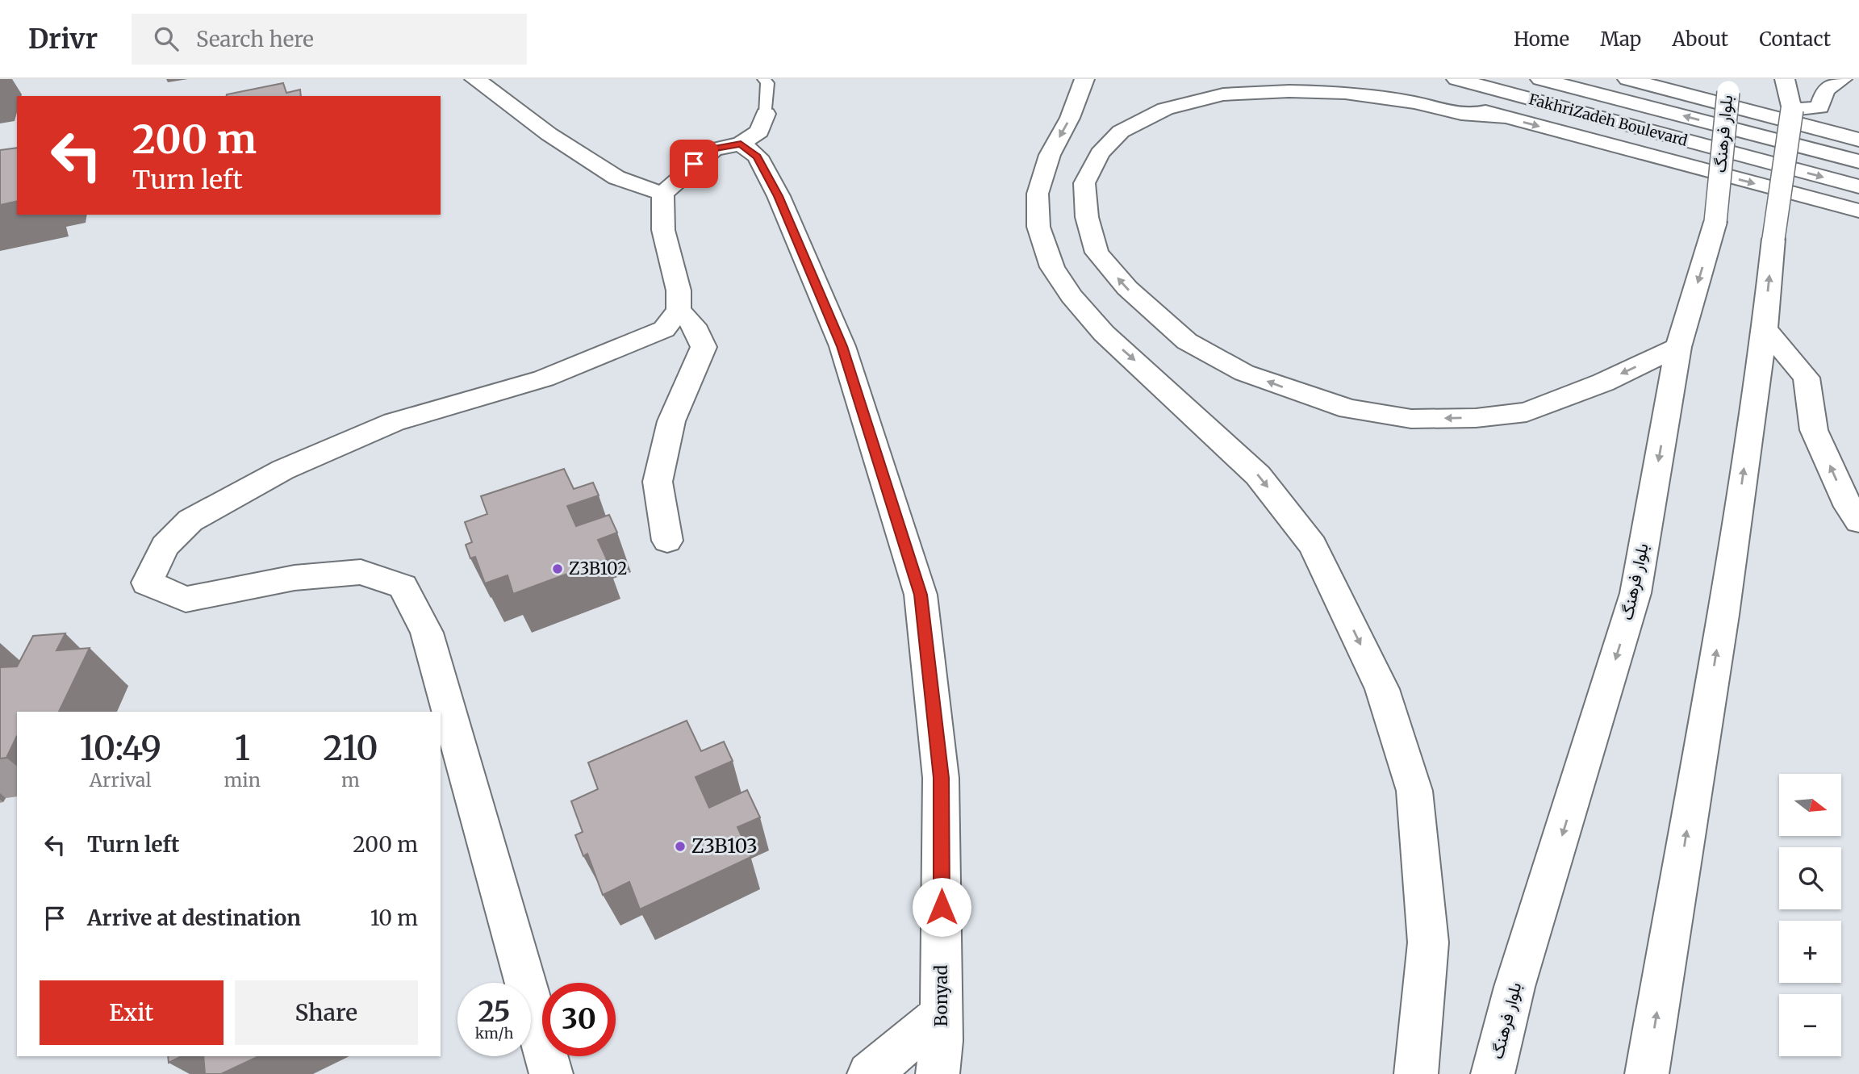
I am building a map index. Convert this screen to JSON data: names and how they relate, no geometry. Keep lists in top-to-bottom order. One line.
{"streets":{"main road":["FakhriZadeh Boulevard","بلوار فرهنگ","Bonyad"]},"places":["Z3B102","Z3B103"],"north":"right","page":{"header":"Drivr","search":"Search here","nav":["Home","Map","About","Contact"],"turn":["200 m","Turn left"],"eta":["10:49","Arrival","1","min","210","m"],"map_buttons":["+","−"],"list":[{"name":"Turn left","value":"200 m"},{"name":"Arrive at destination","value":"10 m"}],"buttons":["Exit","Share"],"speed":"25 km/h","limit":"30"}}
